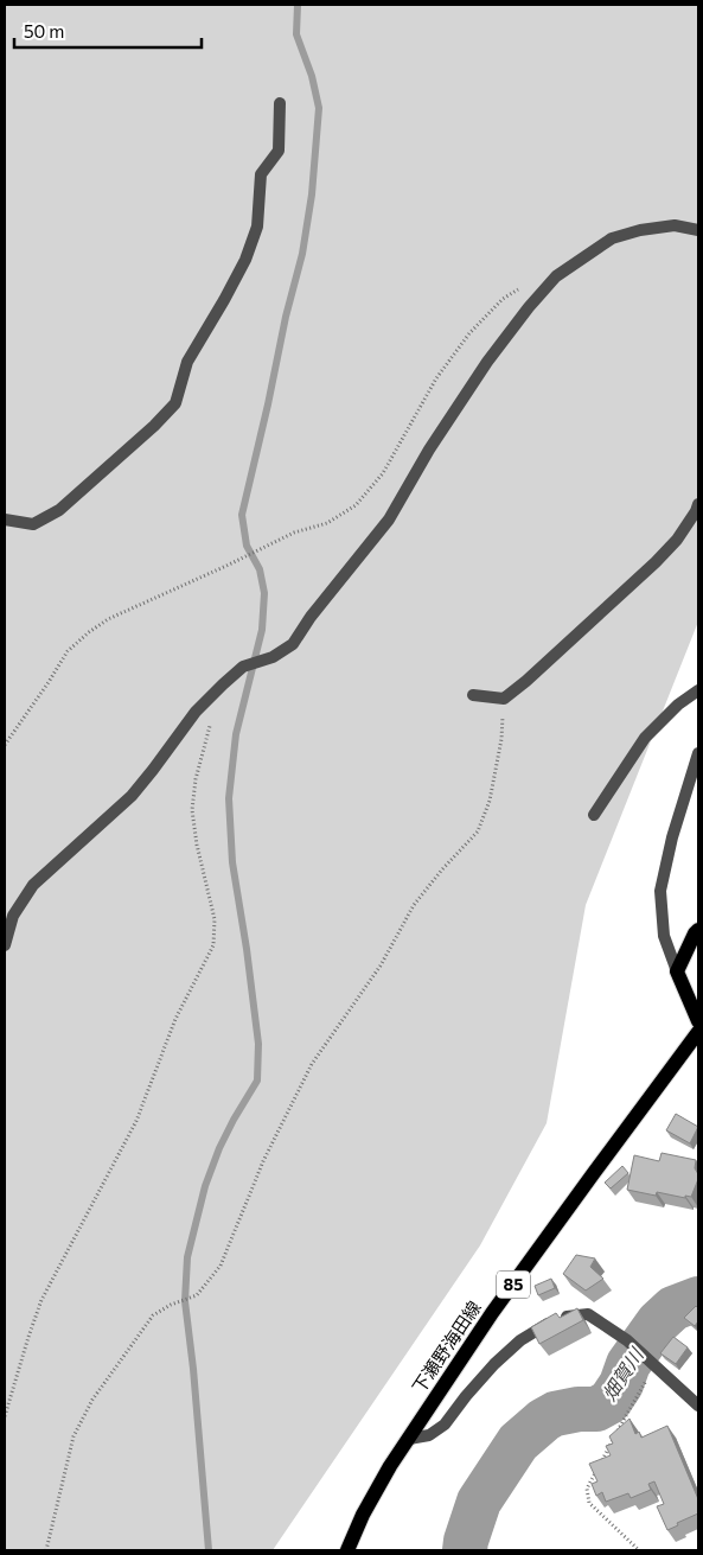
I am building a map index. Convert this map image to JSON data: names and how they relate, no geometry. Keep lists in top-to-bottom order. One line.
{"streets":{"main road":["85","下瀬野海田線"]},"water":["畑賀川"],"scale_bar":"50 m"}
